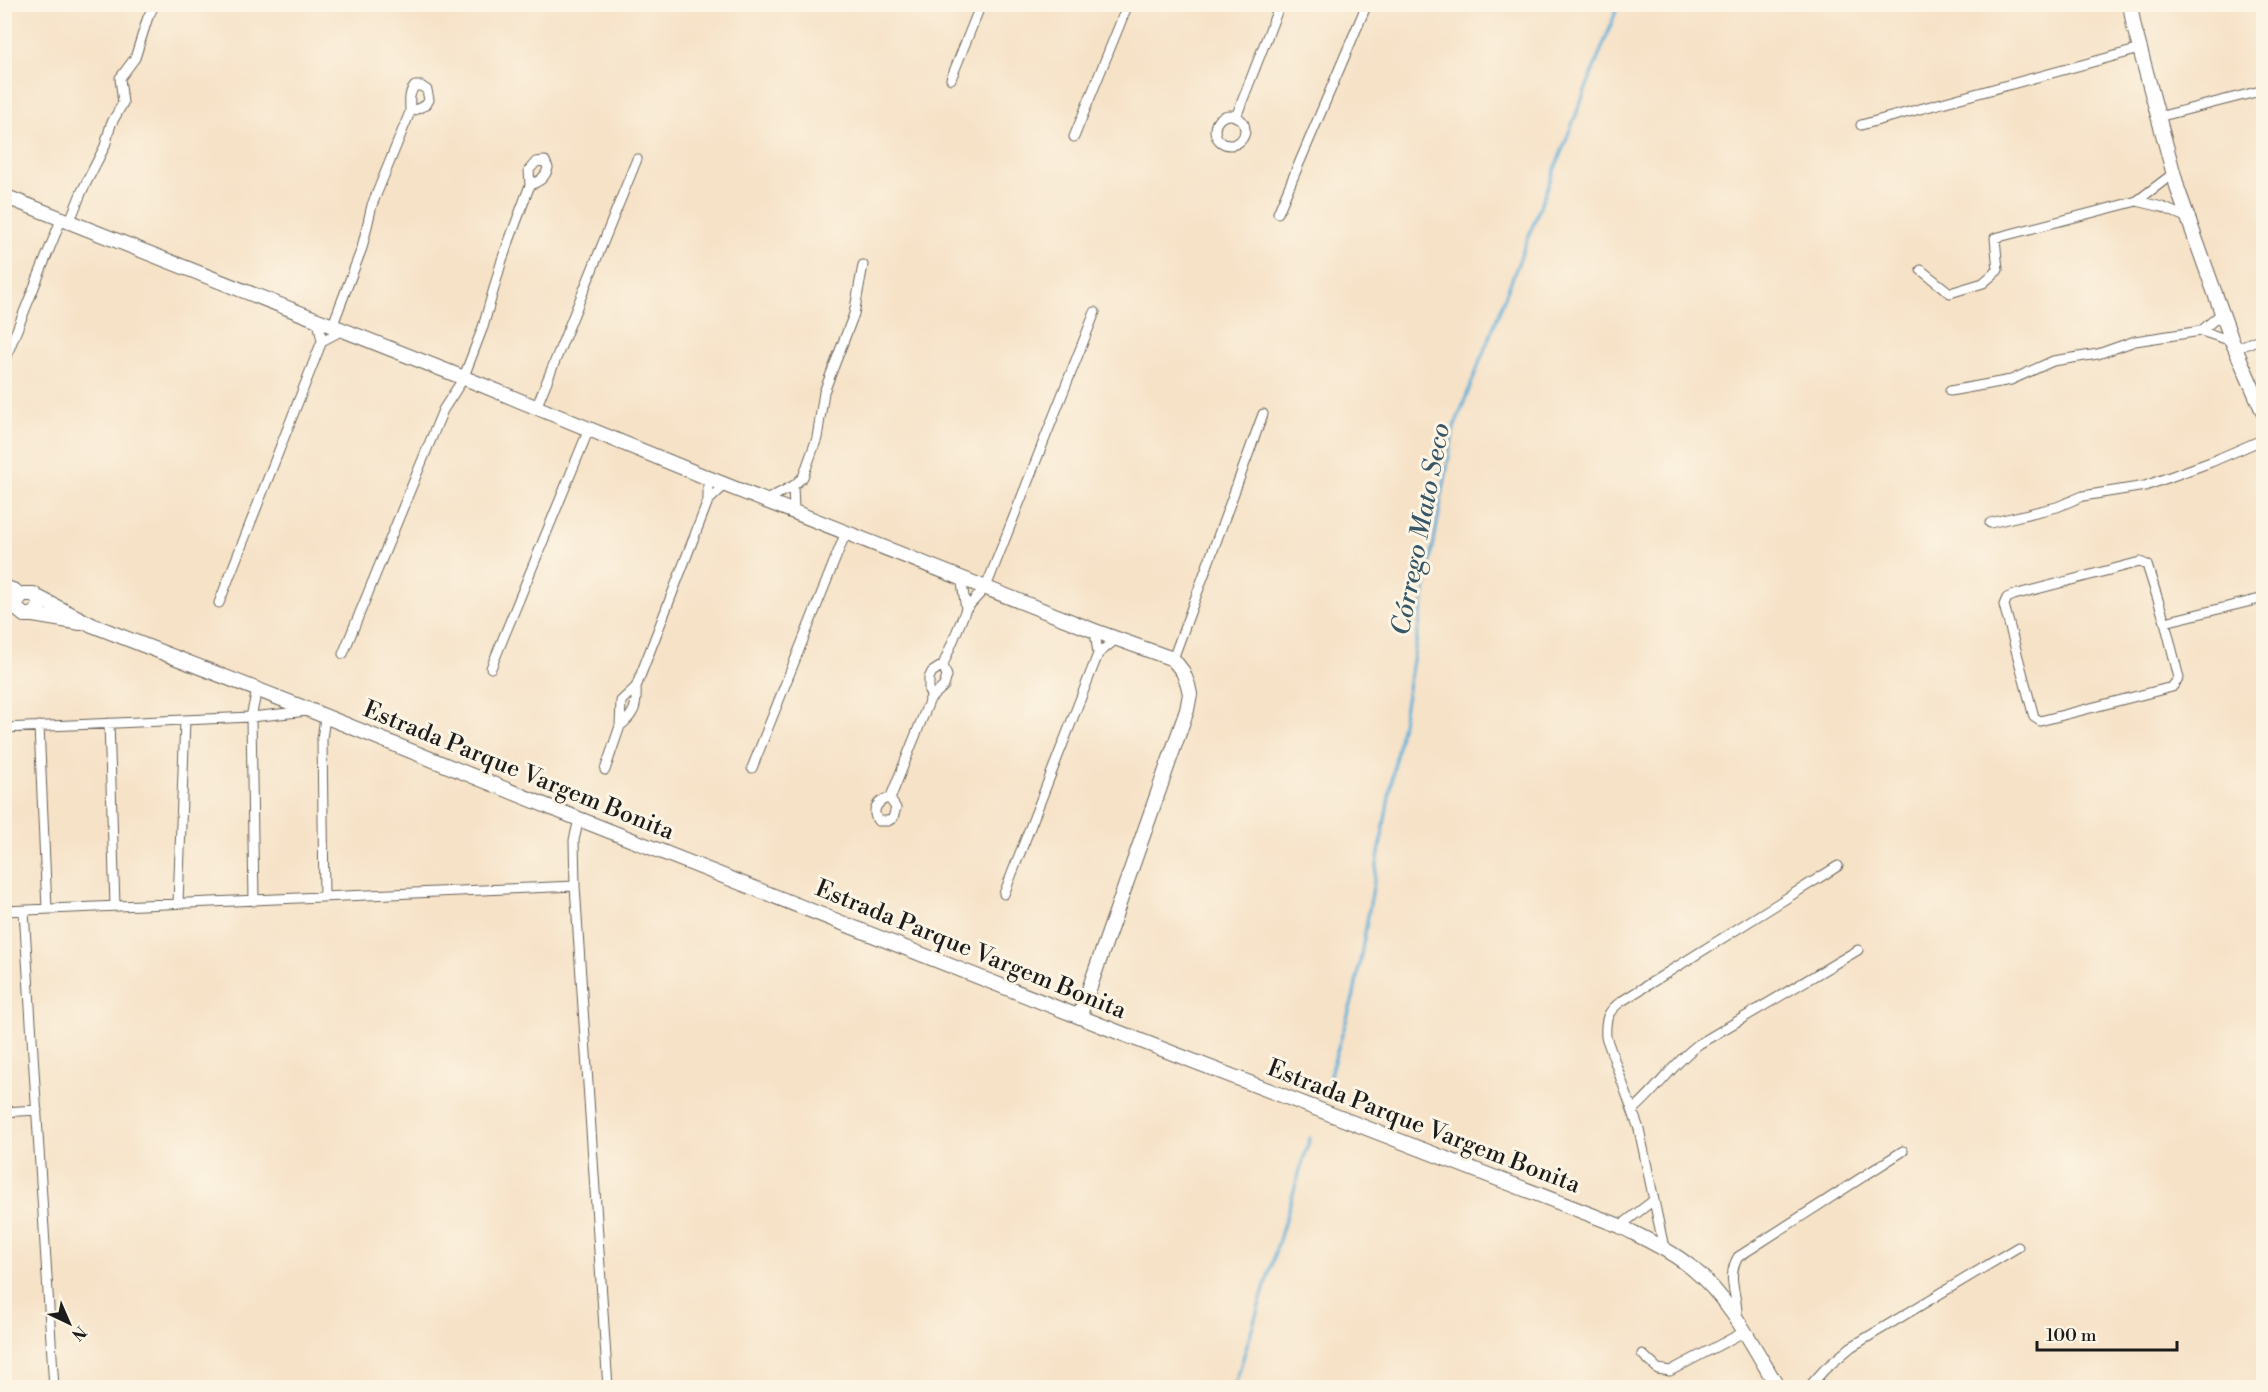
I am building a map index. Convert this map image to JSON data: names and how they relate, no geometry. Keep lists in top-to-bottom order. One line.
{"streets":{"street":["Estrada Parque Vargem Bonita"]},"water":["Córrego Mato Seco"],"scale_bar":"100 m","north":"bottom right"}
